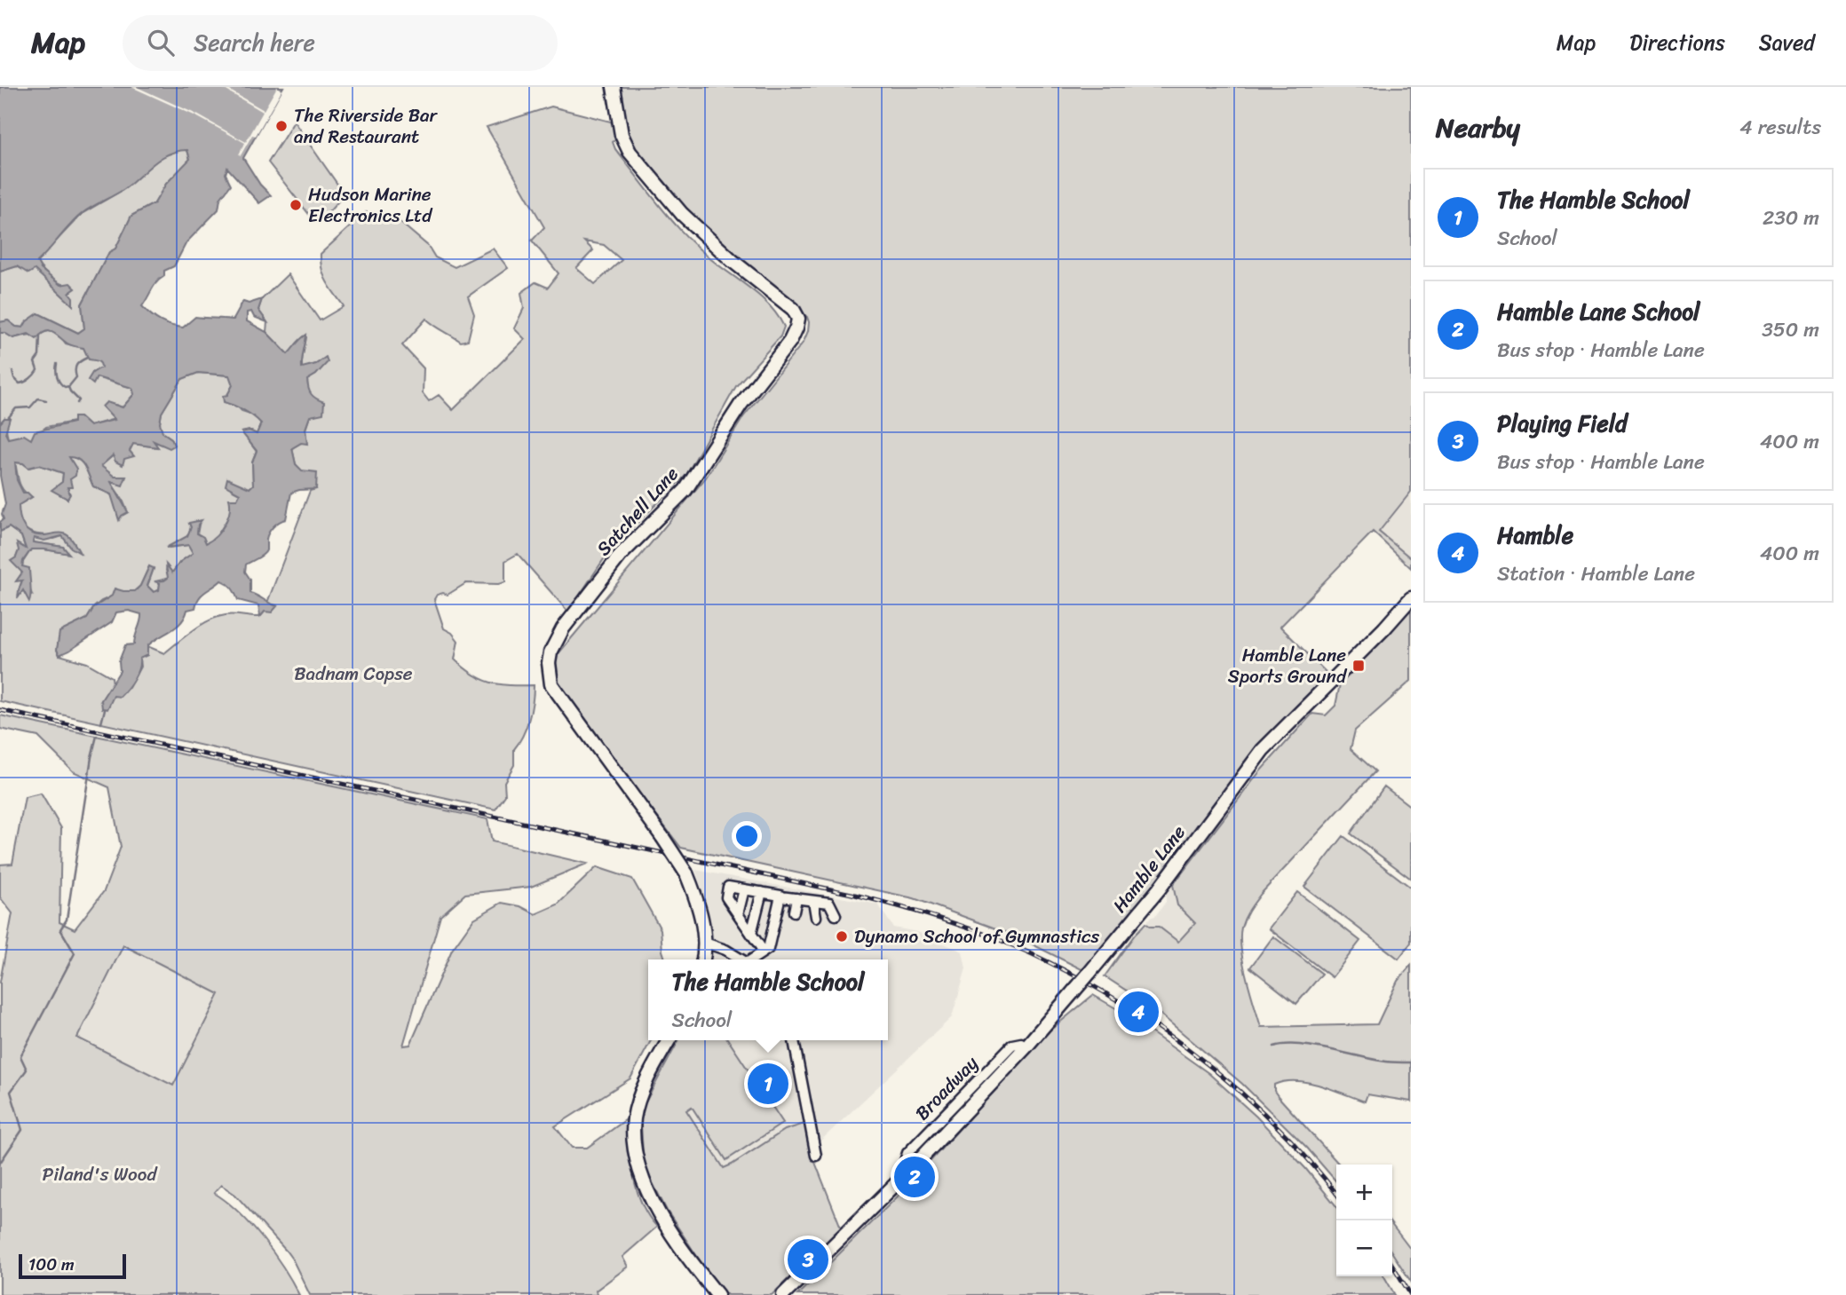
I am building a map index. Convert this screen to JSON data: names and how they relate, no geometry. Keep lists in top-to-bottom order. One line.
{"streets":{"street":["Satchell Lane","Hamble Lane"]},"parks":["Badnam Copse","Piland's Wood"],"places":{"other":["The Riverside Bar and Restaurant","Hudson Marine Electronics Ltd","Dynamo School of Gymnastics"],"transit":["Hamble Lane Sports Ground"]},"scale_bar":"100 m","page":{"header":"Map","search":"Search here","nav":["Map","Directions","Saved"],"heading":["Nearby","4 results"],"list":[{"mark":"1","name":"The Hamble School","note":"School","value":"230 m"},{"mark":"2","name":"Hamble Lane School","note":"Bus stop · Hamble Lane","value":"350 m"},{"mark":"3","name":"Playing Field","note":"Bus stop · Hamble Lane","value":"400 m"},{"mark":"4","name":"Hamble","note":"Station · Hamble Lane","value":"400 m"}],"popup":["The Hamble School","School"],"pins":["4","1","2","3"],"map_buttons":["+","−"],"scale":"100 m"}}
